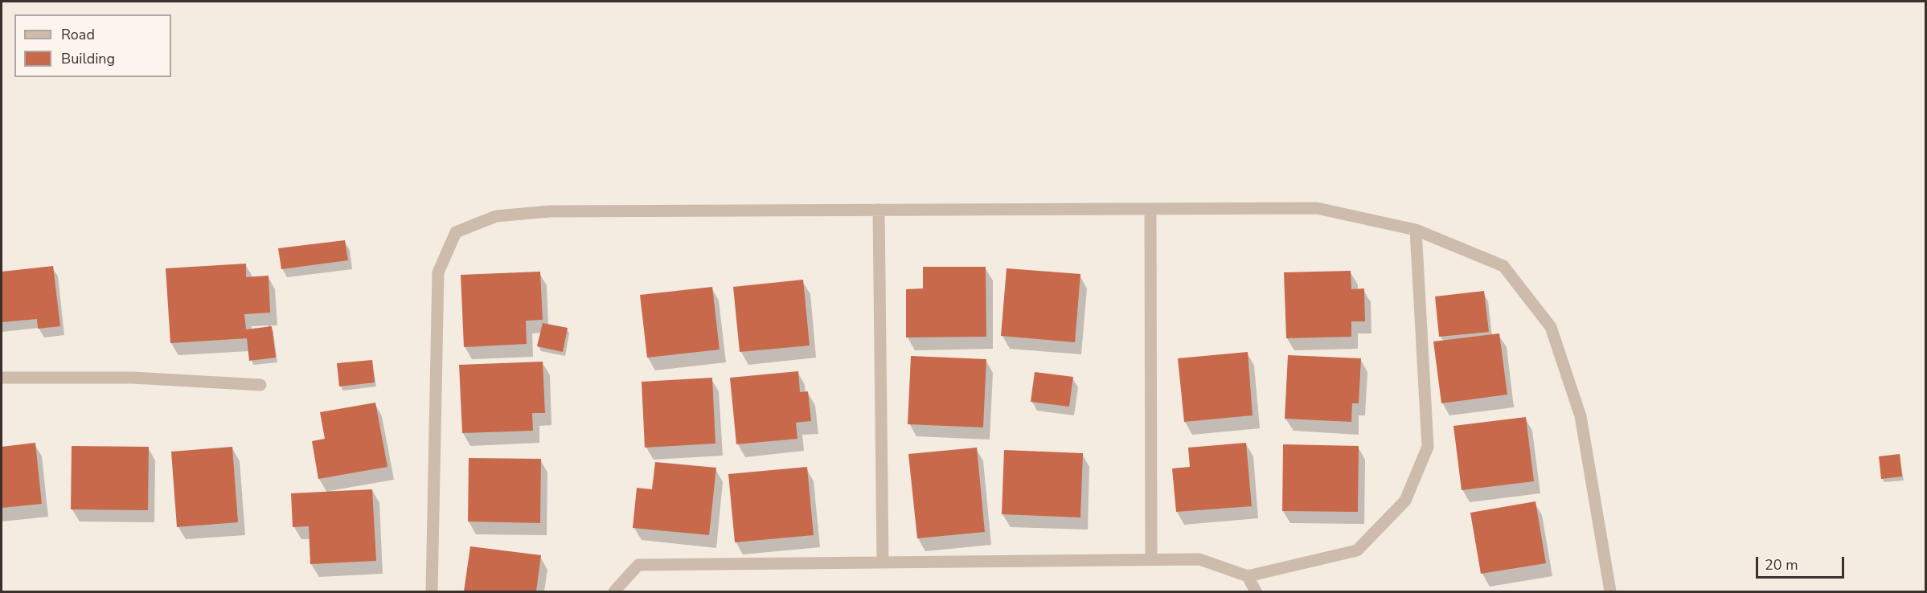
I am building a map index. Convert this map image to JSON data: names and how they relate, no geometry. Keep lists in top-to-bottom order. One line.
{"legend":["Road","Building"],"scale_bar":"20 m"}
